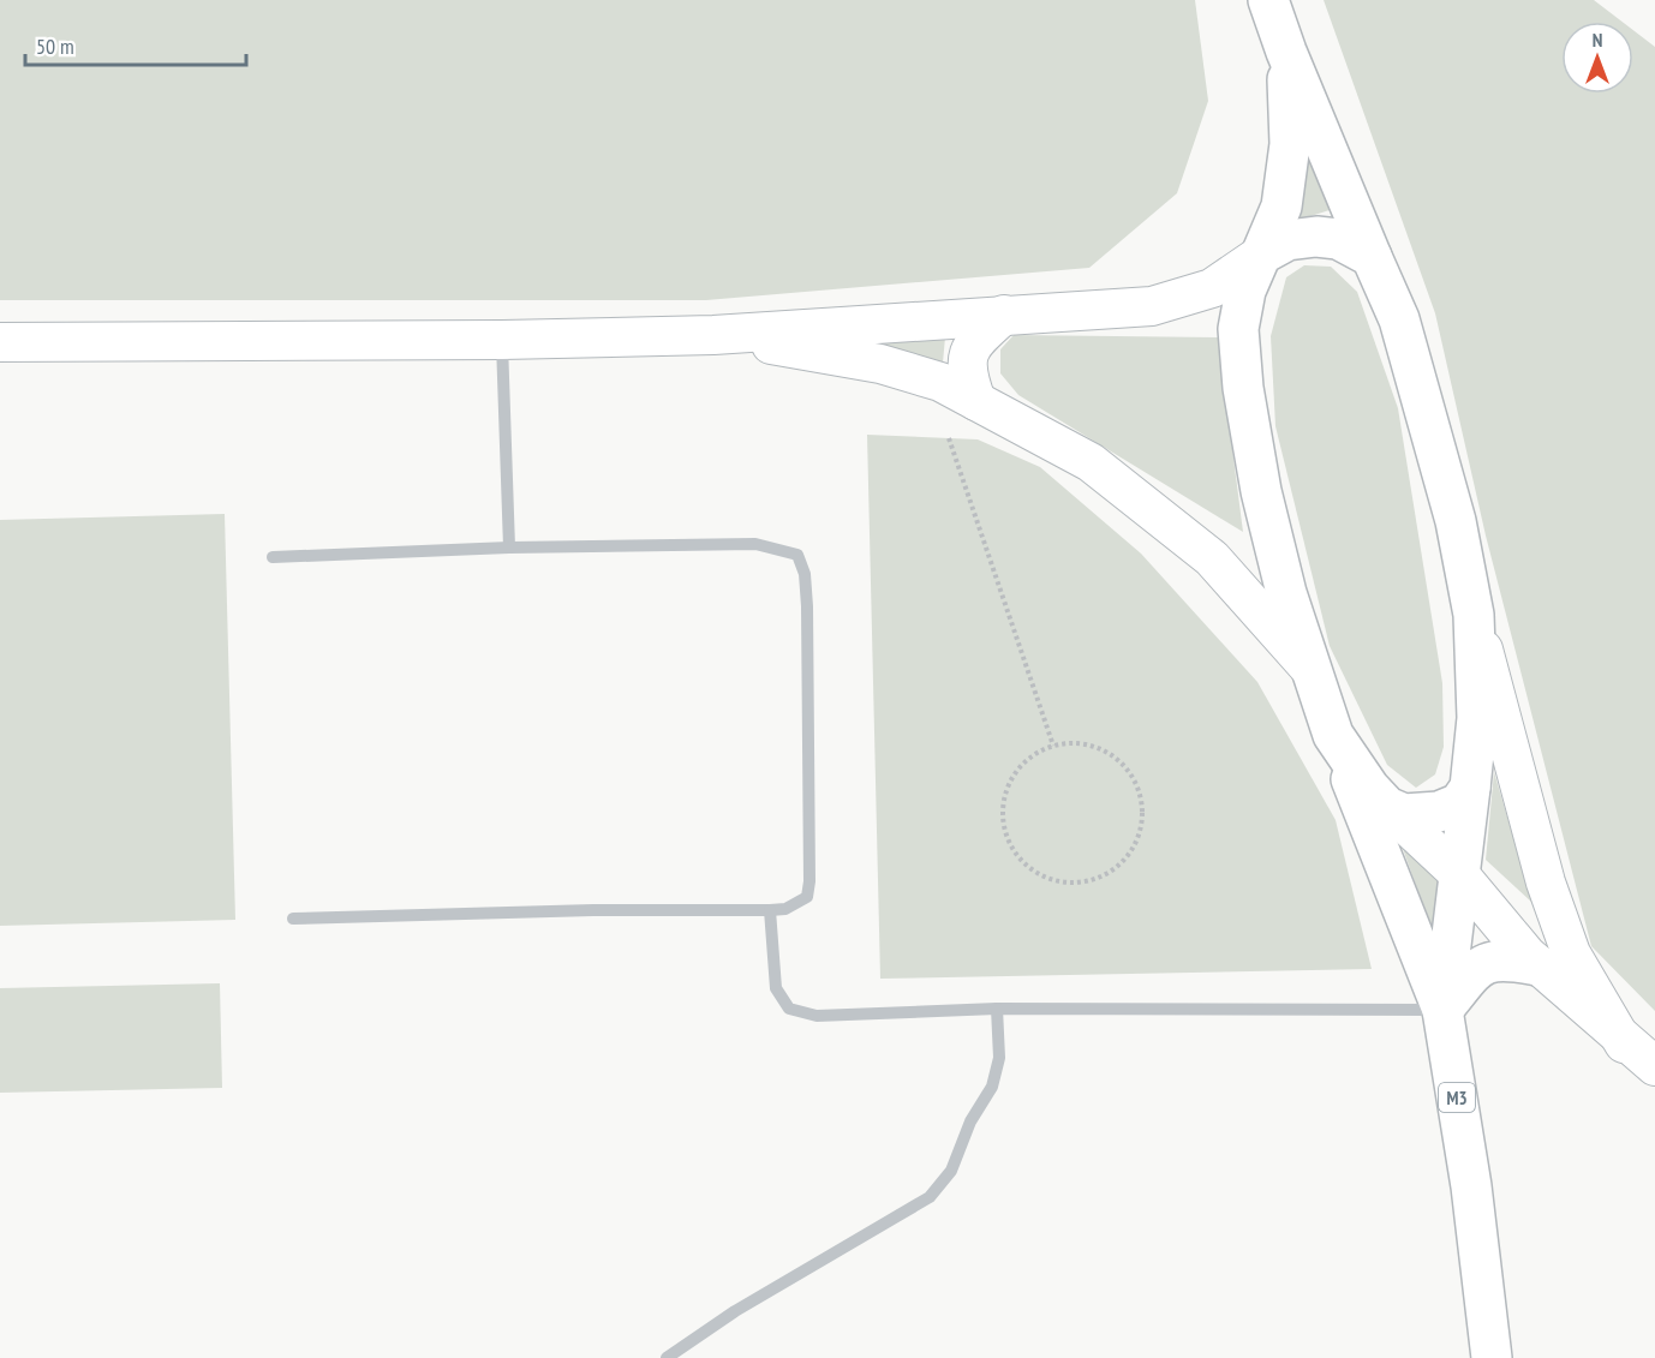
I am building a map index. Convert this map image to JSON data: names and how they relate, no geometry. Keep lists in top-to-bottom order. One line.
{"streets":{"main road":["M3"]},"scale_bar":"50 m","north":"top"}
